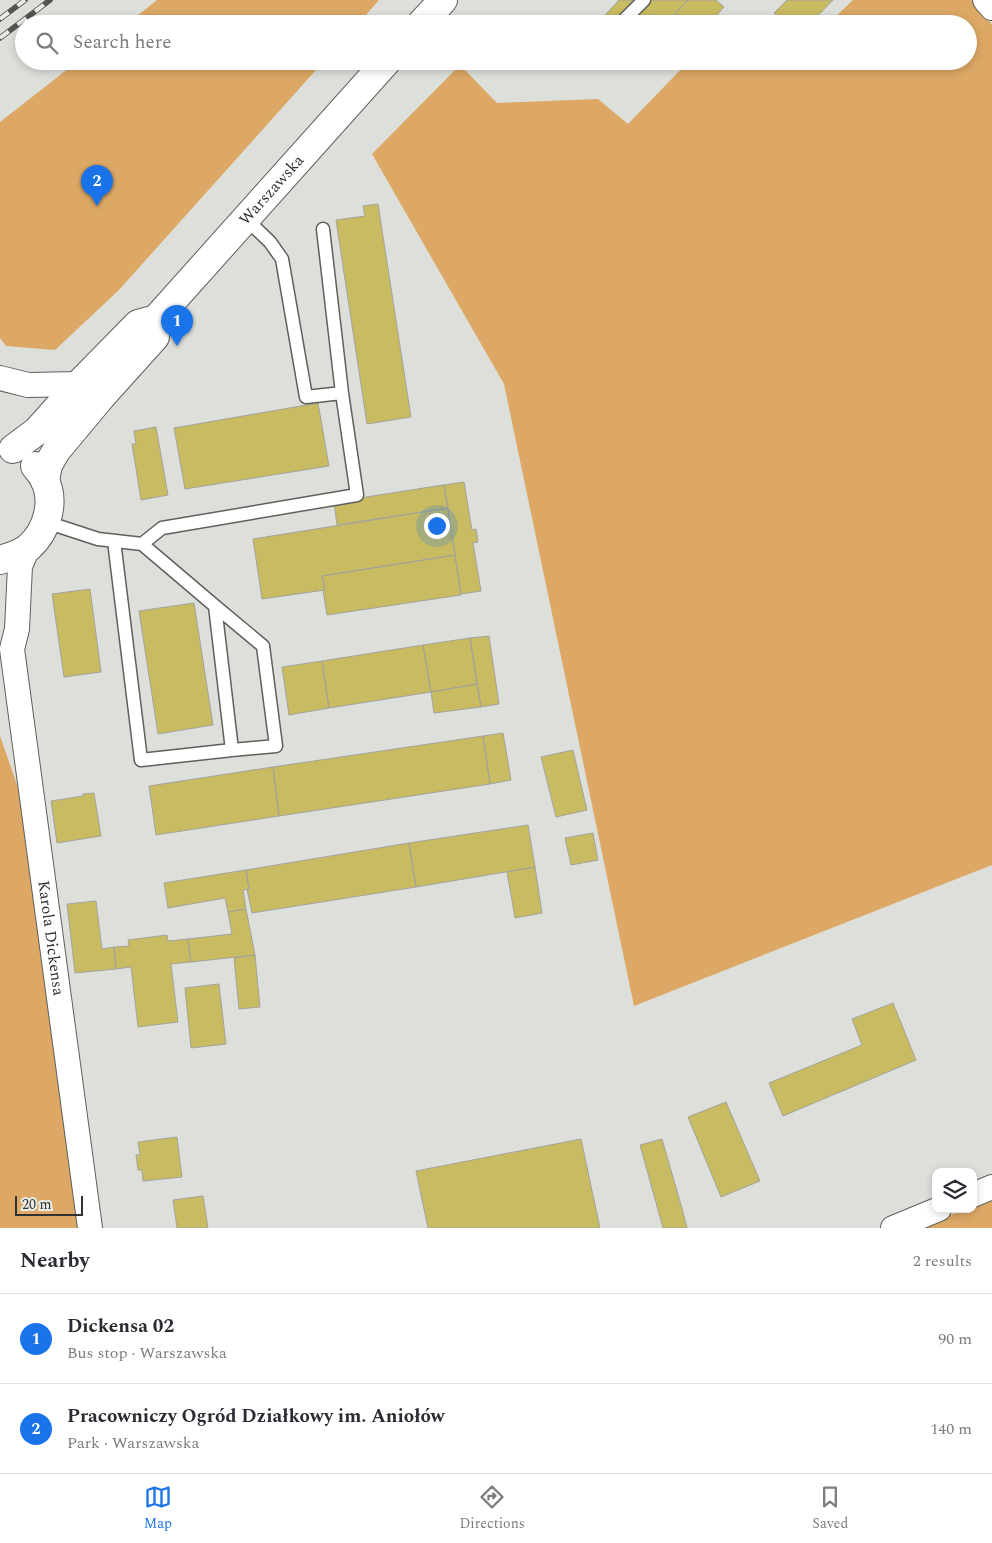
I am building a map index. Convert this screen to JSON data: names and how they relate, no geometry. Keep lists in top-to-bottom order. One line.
{"streets":{"main road":["Warszawska"],"street":["Karola Dickensa"]},"scale_bar":"20 m","page":{"search":"Search here","pins":["2","1"],"scale":"20 m","heading":["Nearby","2 results"],"list":[{"mark":"1","name":"Dickensa 02","note":"Bus stop · Warszawska","value":"90 m"},{"mark":"2","name":"Pracowniczy Ogród Działkowy im. Aniołów","note":"Park · Warszawska","value":"140 m"}],"nav":["Map","Directions","Saved"]}}
